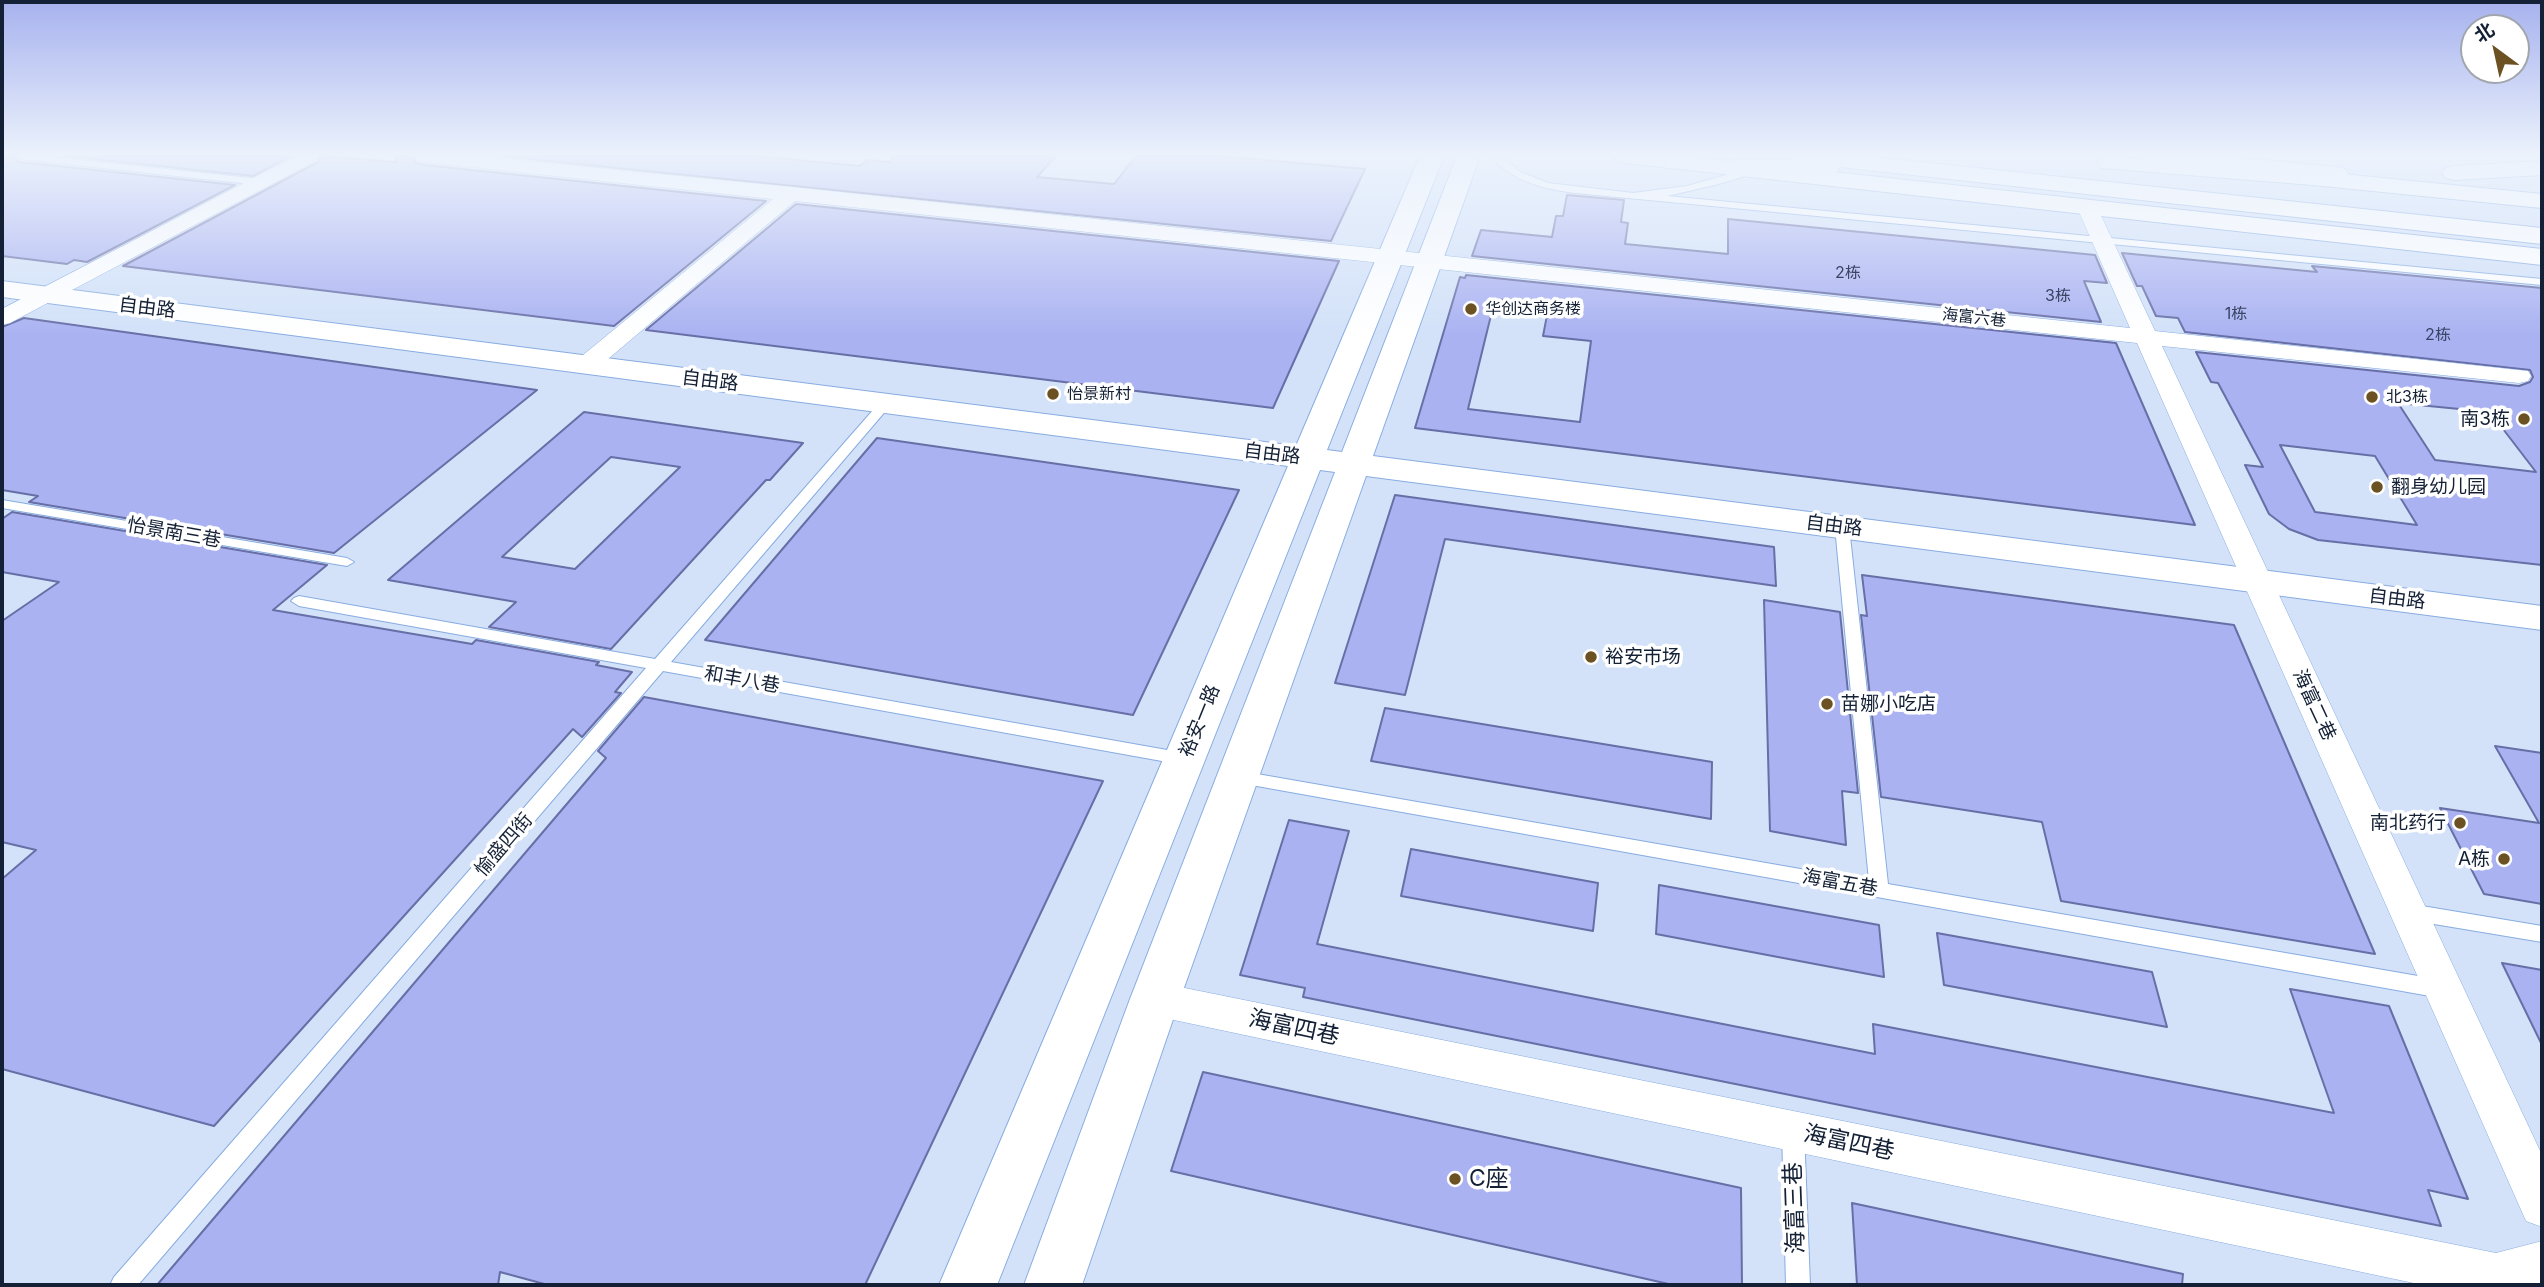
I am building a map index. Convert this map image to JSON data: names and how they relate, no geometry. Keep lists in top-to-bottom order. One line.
{"streets":{"main road":["自由路","裕安一路"],"street":["海富六巷","海富二巷","海富四巷"],"lane":["怡景南三巷","和丰八巷","愉盛四街","海富五巷","海富三巷"]},"crossings":[["自由路","海富二巷"],["自由路","裕安一路"],["自由路","愉盛四街"],["海富六巷","海富二巷"],["海富六巷","裕安一路"],["和丰八巷","裕安一路"],["和丰八巷","愉盛四街"],["海富二巷","海富五巷"],["裕安一路","海富五巷"],["裕安一路","海富四巷"],["海富四巷","海富三巷"]],"places":["华创达商务楼","怡景新村","北3栋","南3栋","翻身幼儿园","裕安市场","苗娜小吃店","南北药行","A栋","C座"],"house_numbers":["2栋","3栋","1栋","2栋"],"north":"top left"}
